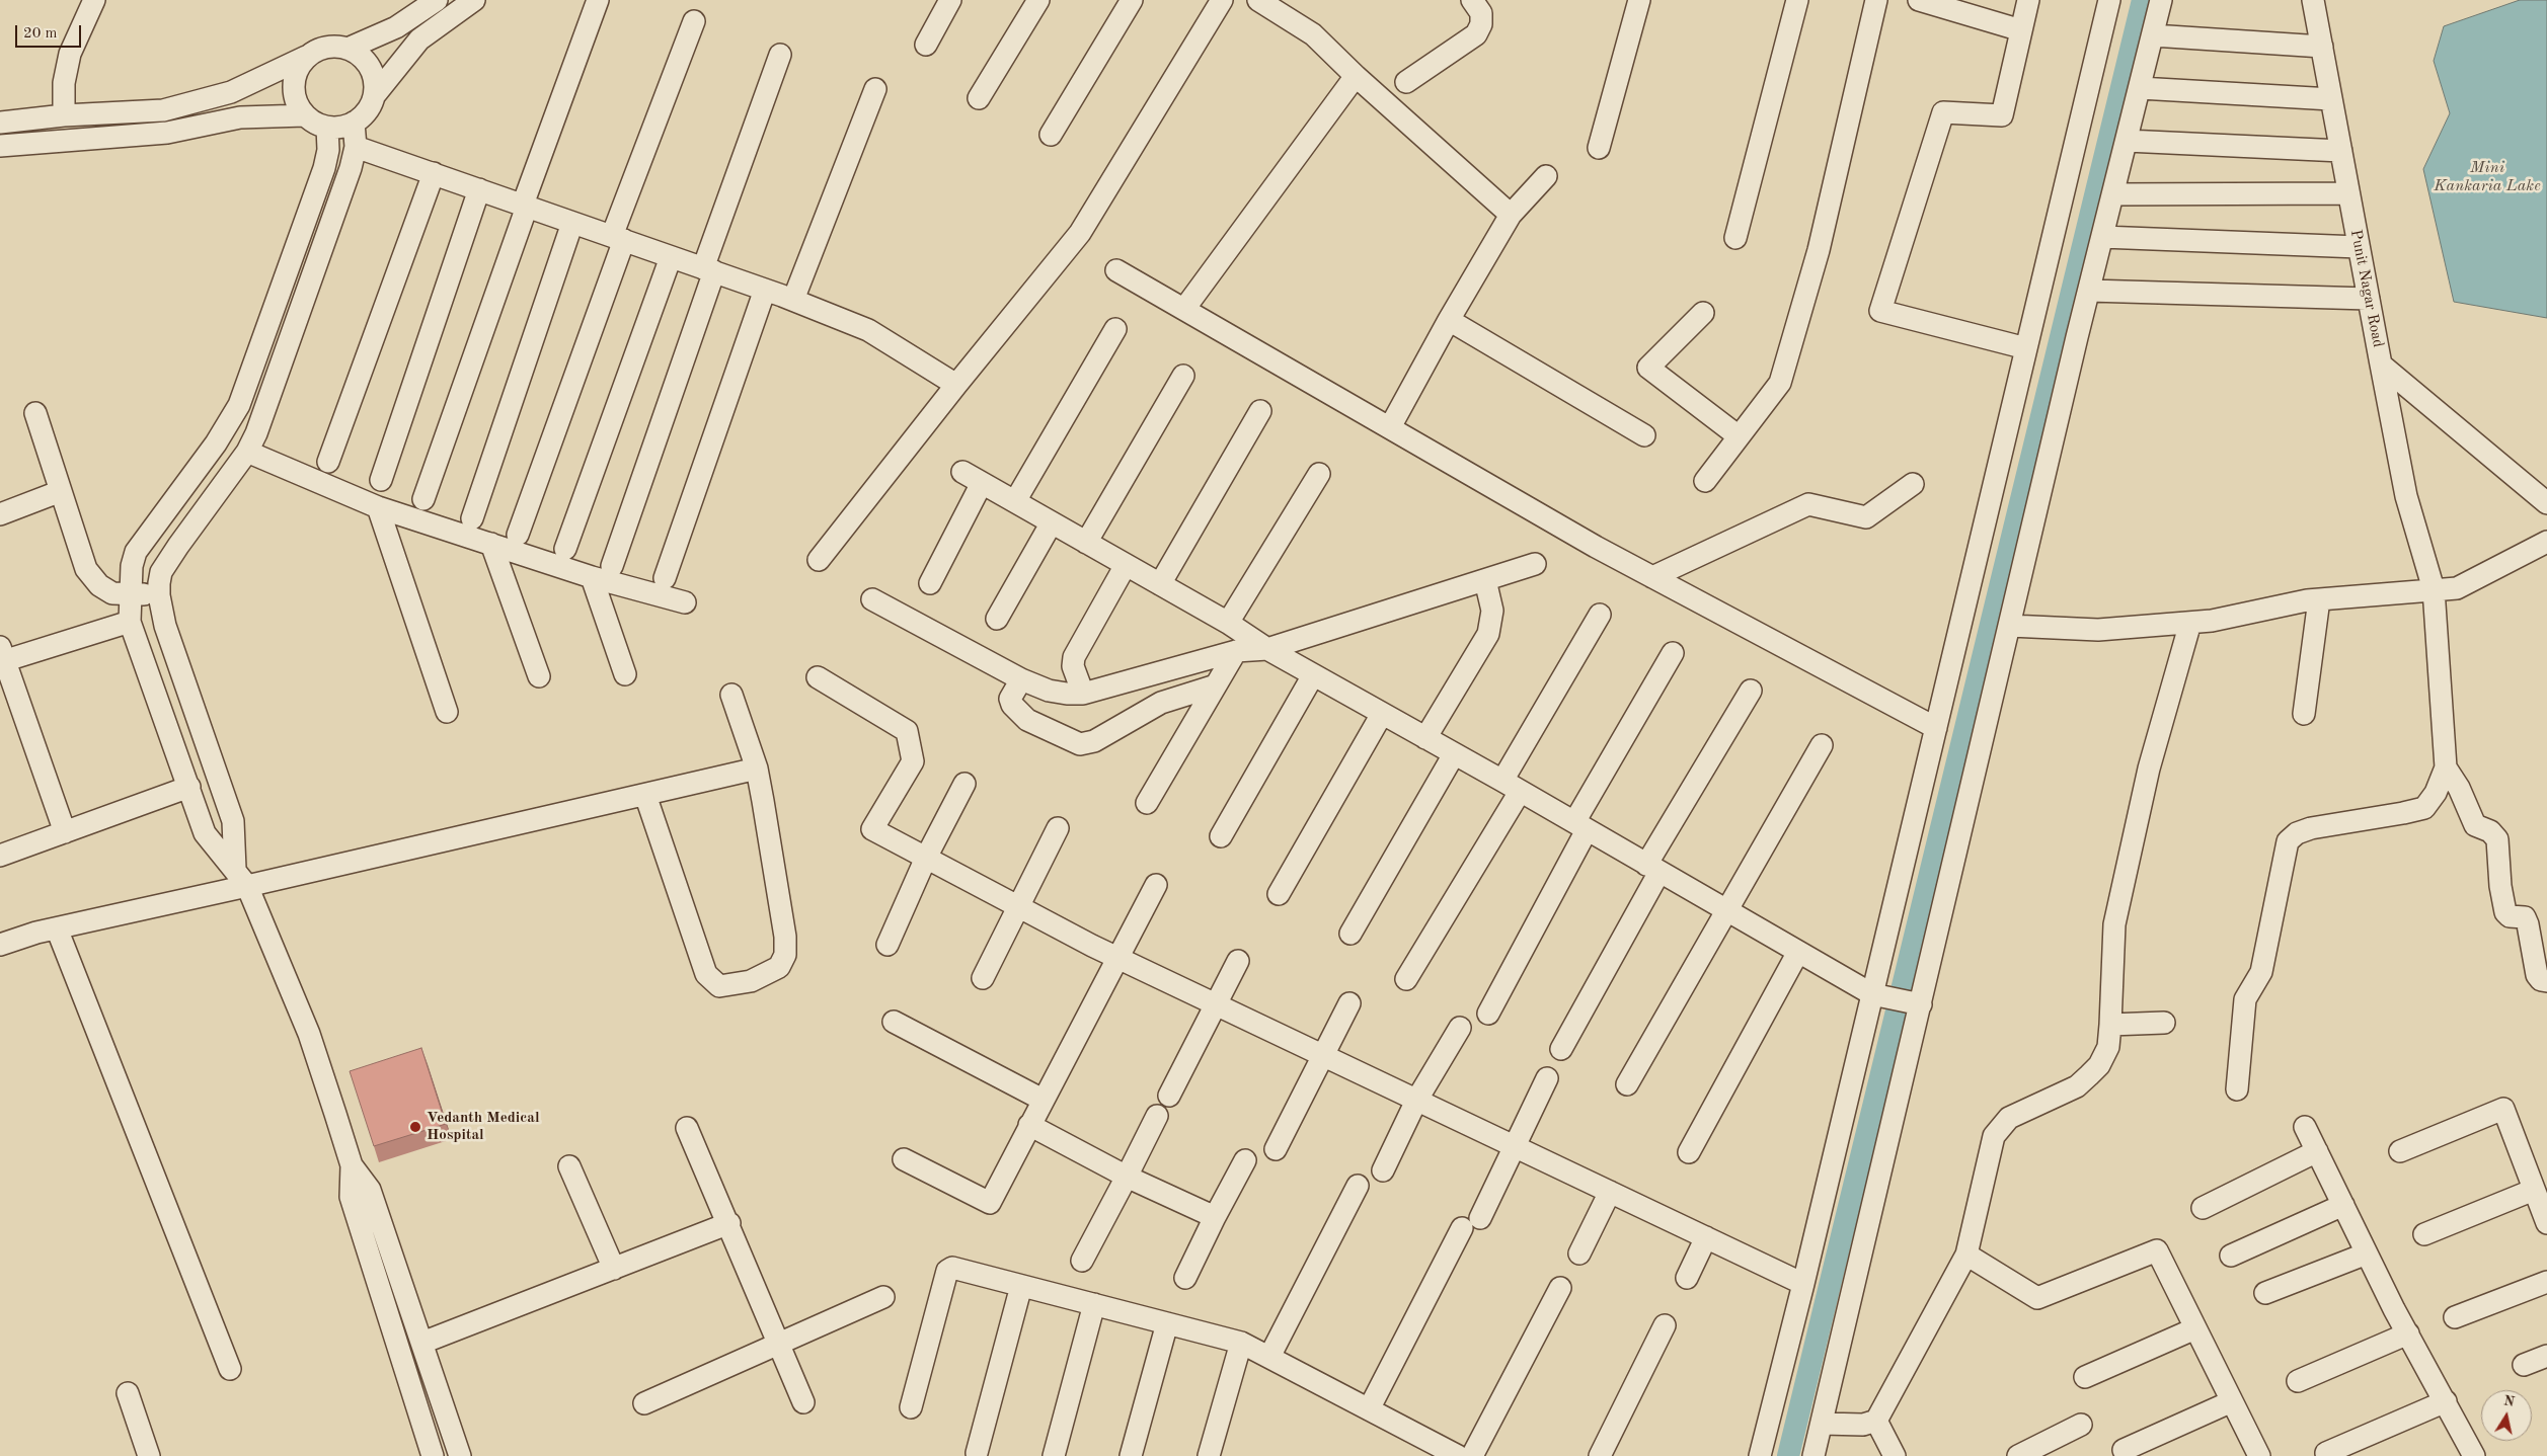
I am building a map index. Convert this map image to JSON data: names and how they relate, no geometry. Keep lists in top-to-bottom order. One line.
{"streets":{"street":["Punit Nagar Road"]},"water":["Mini Kankaria Lake"],"places":["Vedanth Medical Hospital"],"scale_bar":"20 m","north":"top"}
